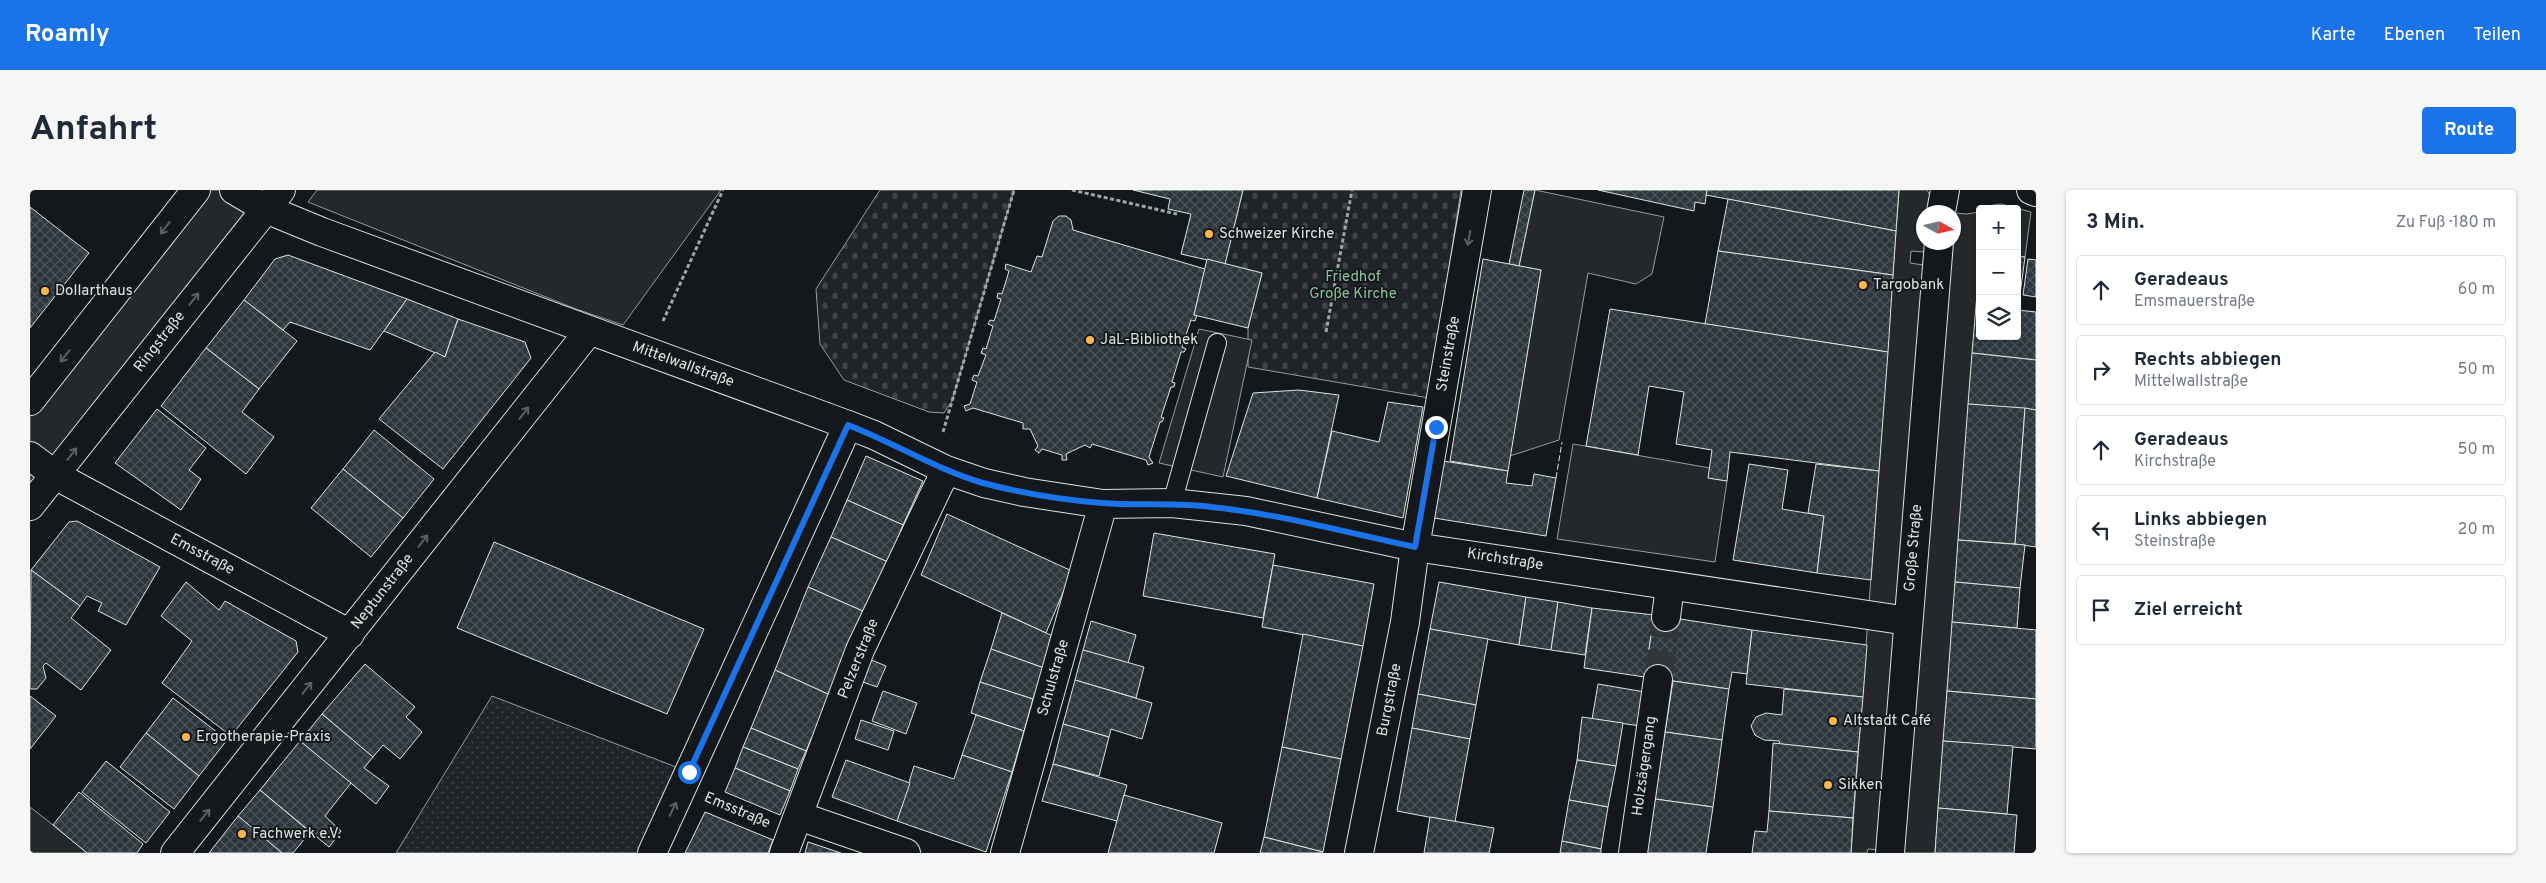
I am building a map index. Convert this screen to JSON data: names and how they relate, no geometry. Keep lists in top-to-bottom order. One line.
{"streets":{"street":["Ringstraße","Steinstraße","Mittelwallstraße","Große Straße","Emsstraße","Kirchstraße","Neptunstraße","Pelzerstraße","Schulstraße","Burgstraße","Holzsägergang"]},"crossings":[["Ringstraße","Mittelwallstraße"],["Ringstraße","Emsstraße"],["Steinstraße","Kirchstraße"],["Steinstraße","Burgstraße"],["Mittelwallstraße","Kirchstraße"],["Mittelwallstraße","Neptunstraße"],["Mittelwallstraße","Pelzerstraße"],["Mittelwallstraße","Schulstraße"],["Große Straße","Kirchstraße"],["Emsstraße","Neptunstraße"],["Emsstraße","Pelzerstraße"],["Kirchstraße","Schulstraße"],["Kirchstraße","Burgstraße"]],"one_way":["Steinstraße","Neptunstraße"],"parks":["Friedhof Große Kirche"],"places":["Schweizer Kirche","Targobank","Dollarthaus","JaL-Bibliothek","Altstadt Café","Ergotherapie-Praxis","Sikken","Fachwerk e.V."],"north":"right","page":{"header":"Roamly","nav":["Karte","Ebenen","Teilen"],"buttons":"Route","title":"Anfahrt","heading":["3 Min.","Zu Fuß · 180 m"],"map_buttons":["+","−"],"list":[["Geradeaus","Emsmauerstraße","60 m"],["Rechts abbiegen","Mittelwallstraße","50 m"],["Geradeaus","Kirchstraße","50 m"],["Links abbiegen","Steinstraße","20 m"],"Ziel erreicht"]}}
